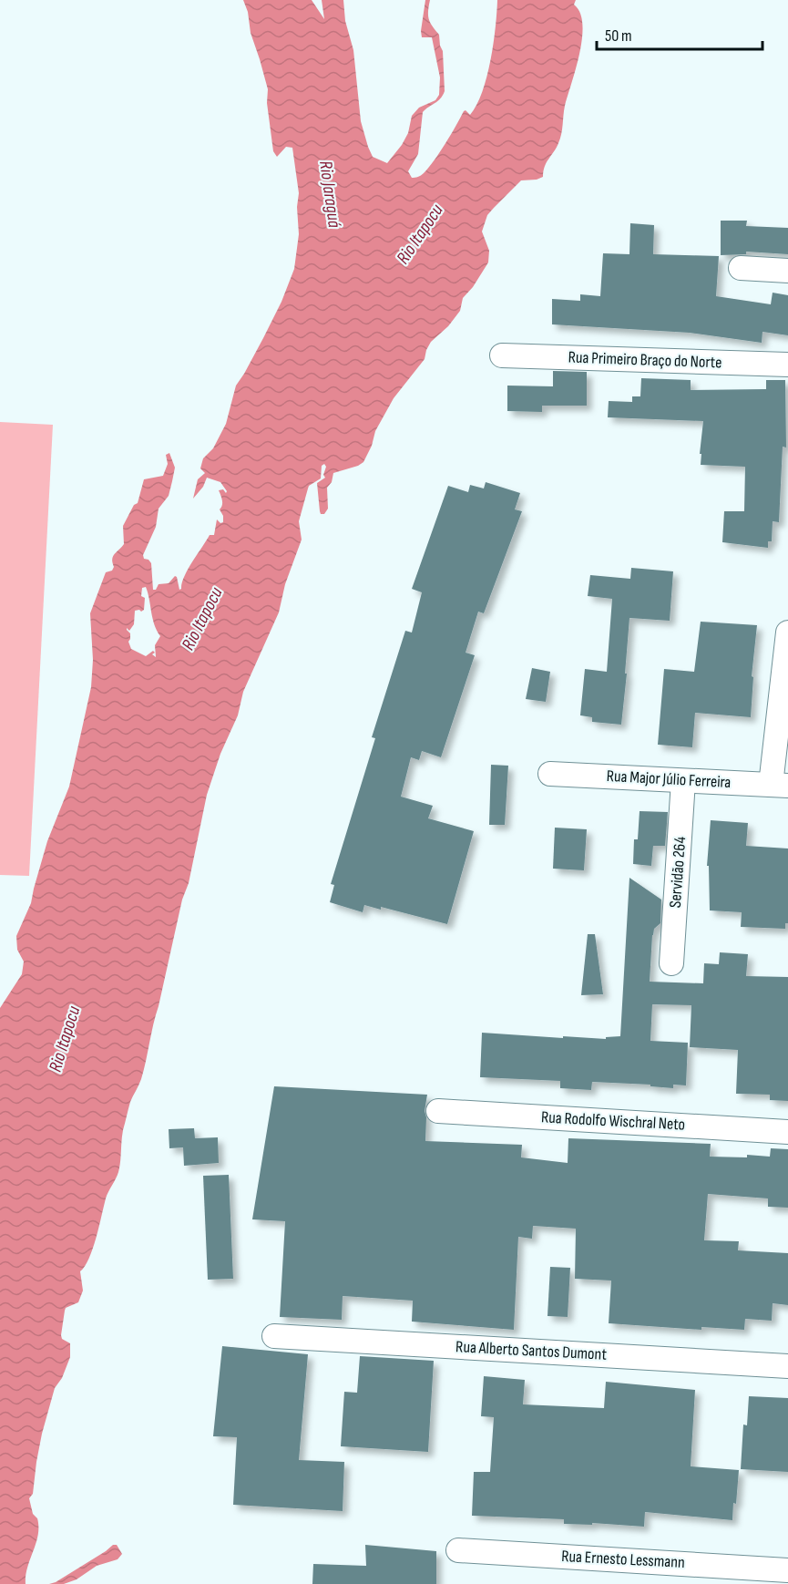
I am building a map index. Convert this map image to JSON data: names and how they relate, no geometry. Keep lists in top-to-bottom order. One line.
{"streets":{"street":["Rua Primeiro Braço do Norte","Rua Major Júlio Ferreira","Servidão 264","Rua Rodolfo Wischral Neto","Rua Alberto Santos Dumont","Rua Ernesto Lessmann"]},"crossings":[["Rua Major Júlio Ferreira","Servidão 264"]],"water":["Rio Jaraguá","Rio Itapocu"],"scale_bar":"50 m"}
